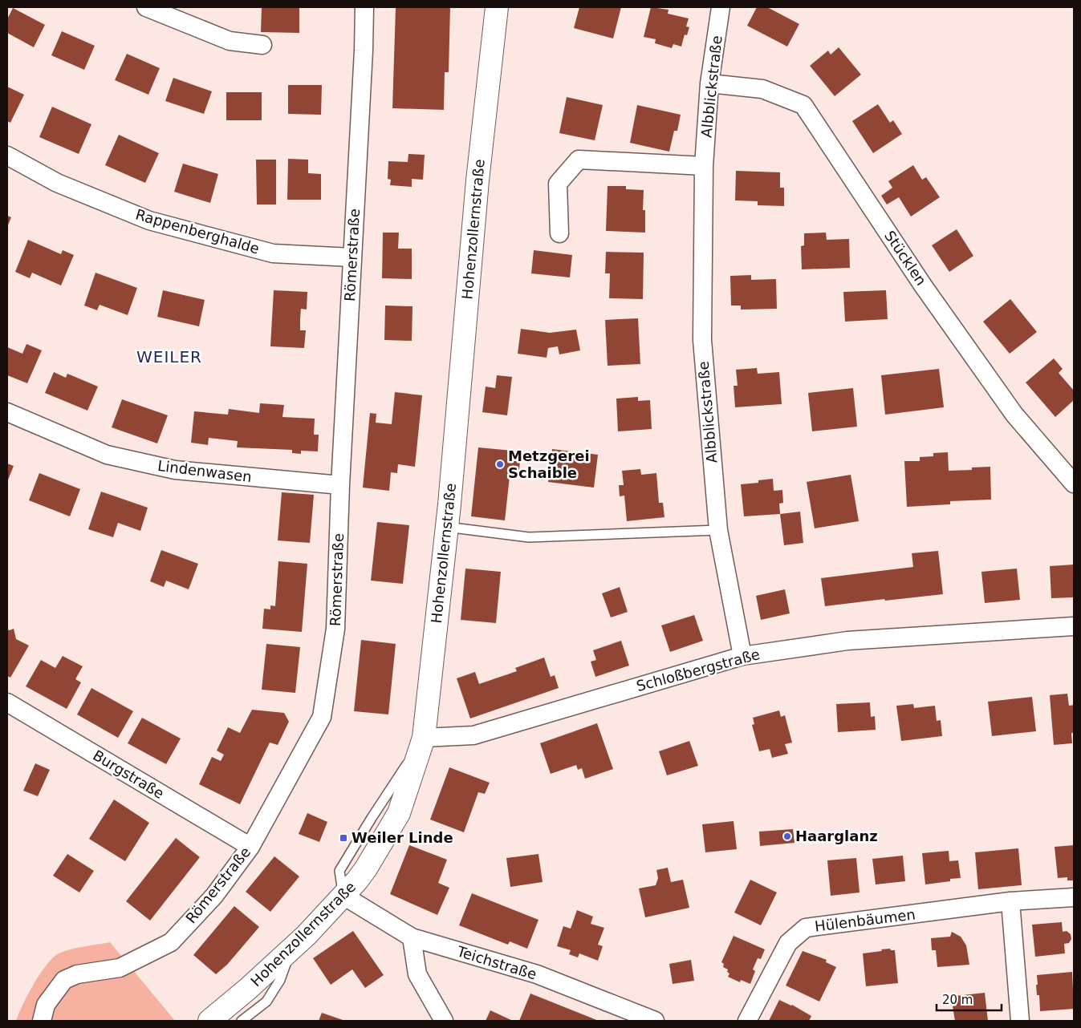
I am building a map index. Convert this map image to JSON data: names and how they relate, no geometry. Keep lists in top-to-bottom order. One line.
{"streets":{"main road":["Hohenzollernstraße"],"street":["Albblickstraße","Rappenberghalde","Römerstraße","Stücklen","Lindenwasen","Schloßbergstraße","Burgstraße","Hülenbäumen","Teichstraße"]},"crossings":[["Albblickstraße","Stücklen"],["Albblickstraße","Schloßbergstraße"],["Hohenzollernstraße","Schloßbergstraße"],["Hohenzollernstraße","Teichstraße"],["Rappenberghalde","Römerstraße"],["Römerstraße","Lindenwasen"],["Römerstraße","Burgstraße"]],"districts":["WEILER"],"places":{"other":["Metzgerei Schaible","Haarglanz"],"transit":["Weiler Linde"]},"scale_bar":"20 m"}
